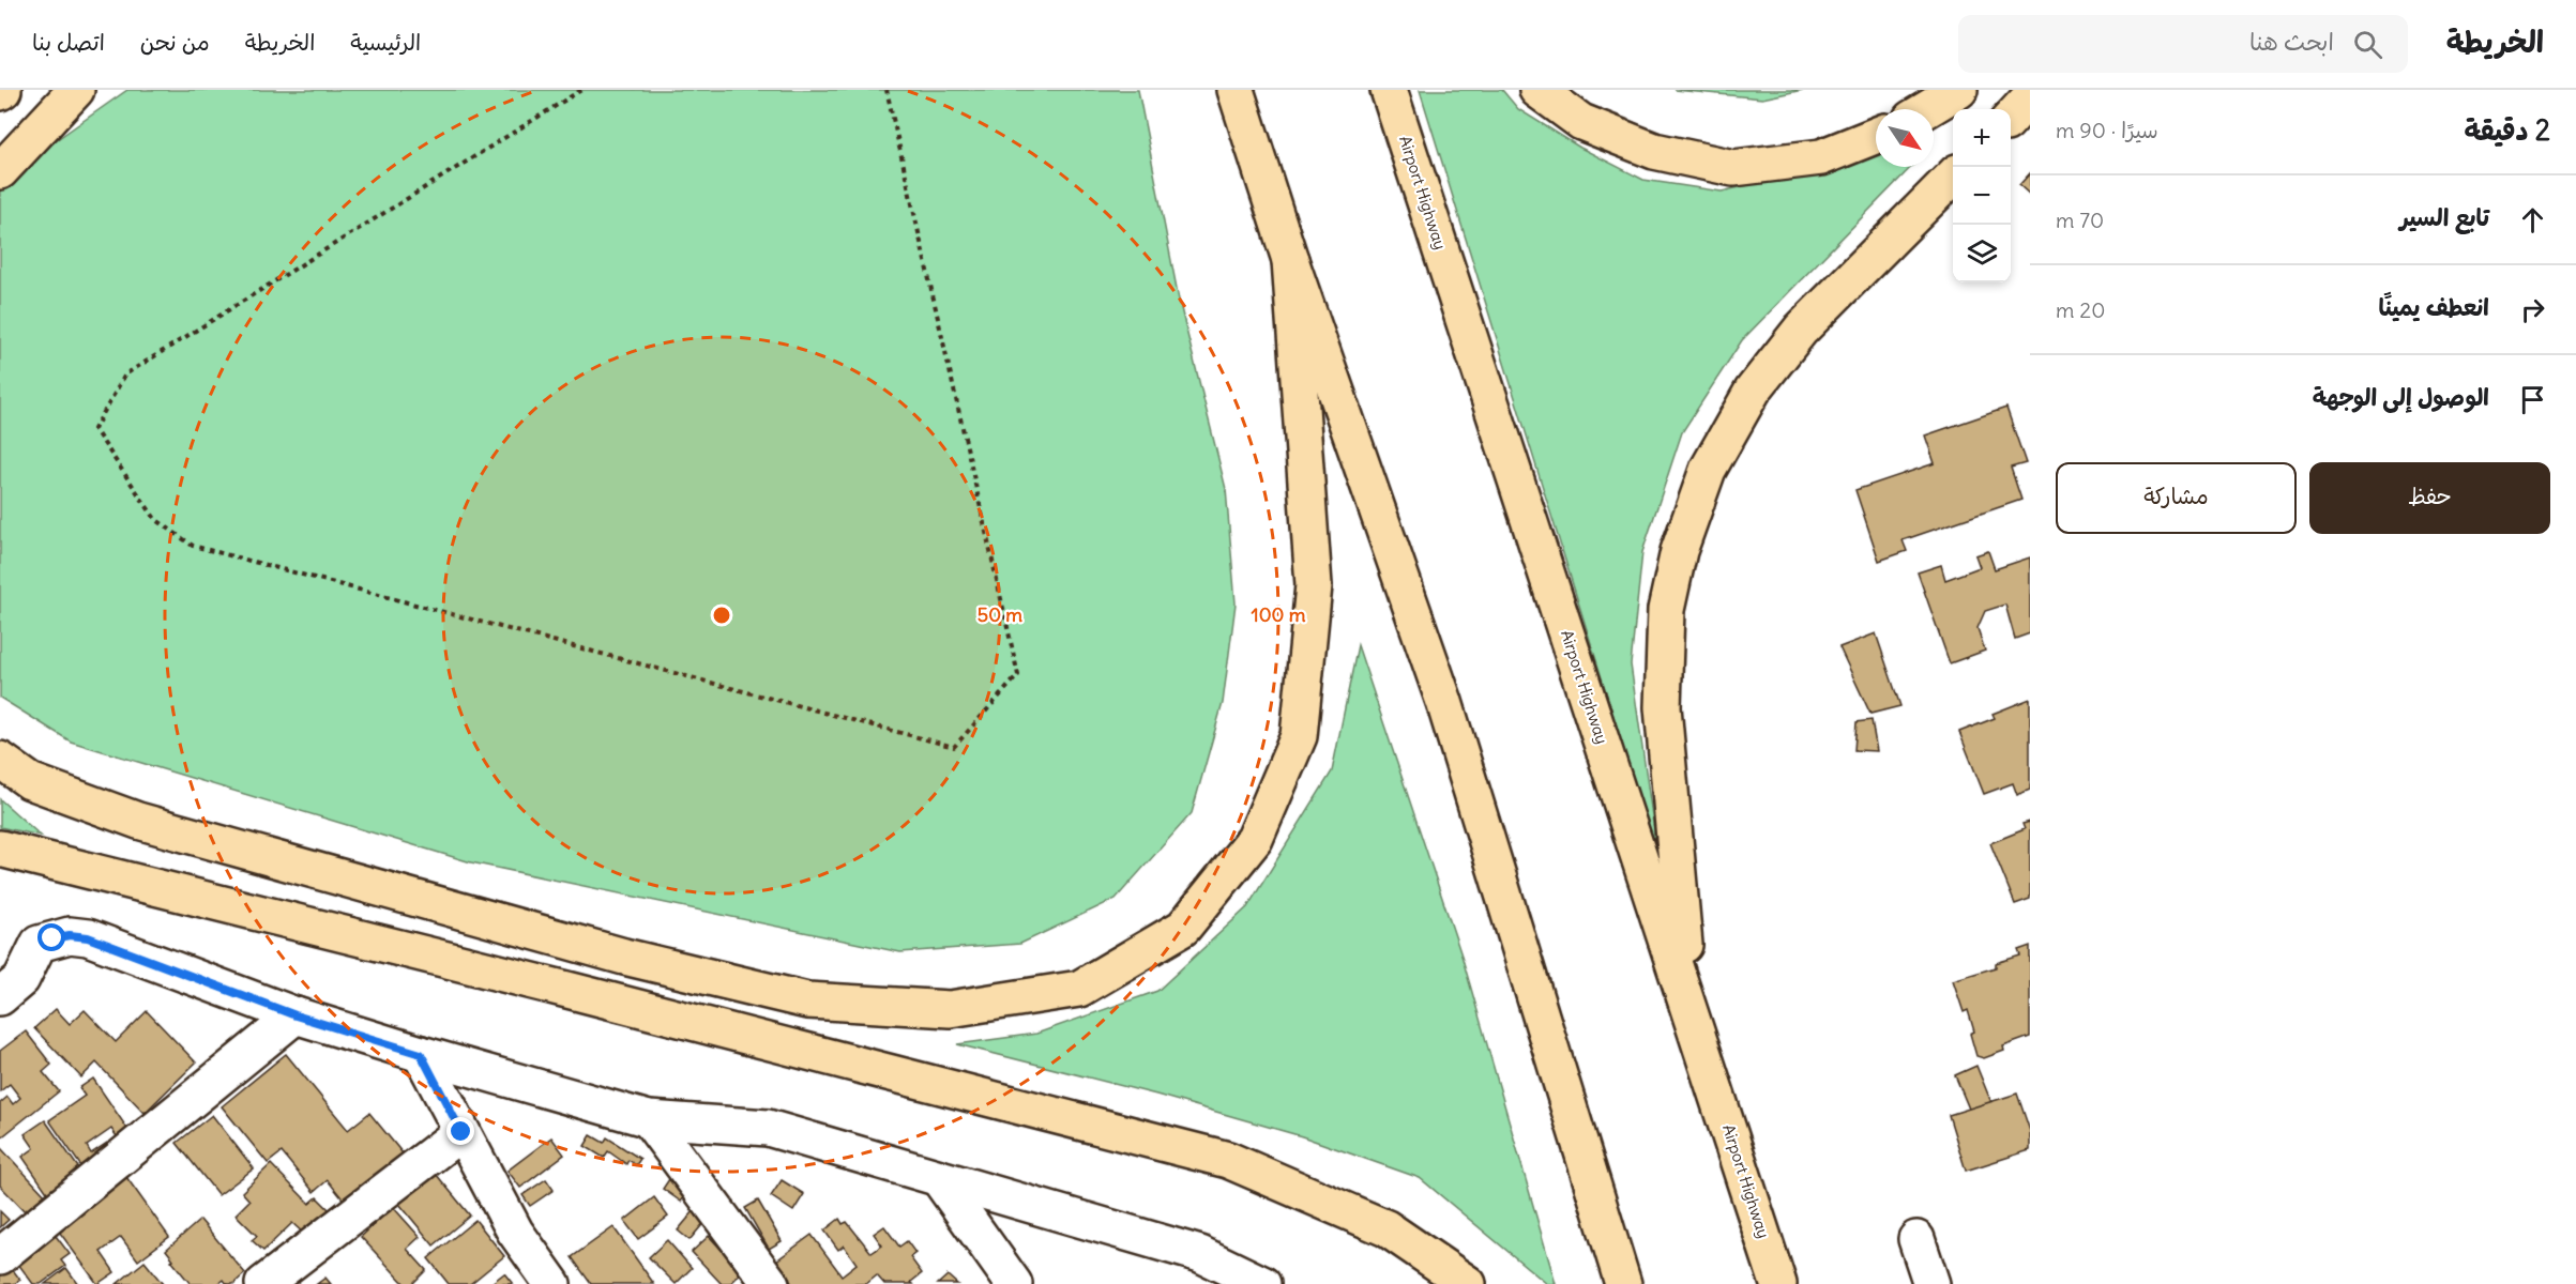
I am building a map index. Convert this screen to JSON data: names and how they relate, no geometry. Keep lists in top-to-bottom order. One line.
{"streets":{"highway":["Airport Highway"]},"north":"bottom right","page":{"header":"الخريطة","search":"ابحث هنا","nav":["الرئيسية","الخريطة","من نحن","اتصل بنا"],"heading":["2 دقيقة","سيرًا · 90 m"],"map_buttons":["+","−"],"list":[["تابع السير","70 m"],["انعطف يمينًا","20 m"],"الوصول إلى الوجهة"],"buttons":["حفظ","مشاركة"]},"rings":["50 m","100 m"]}
